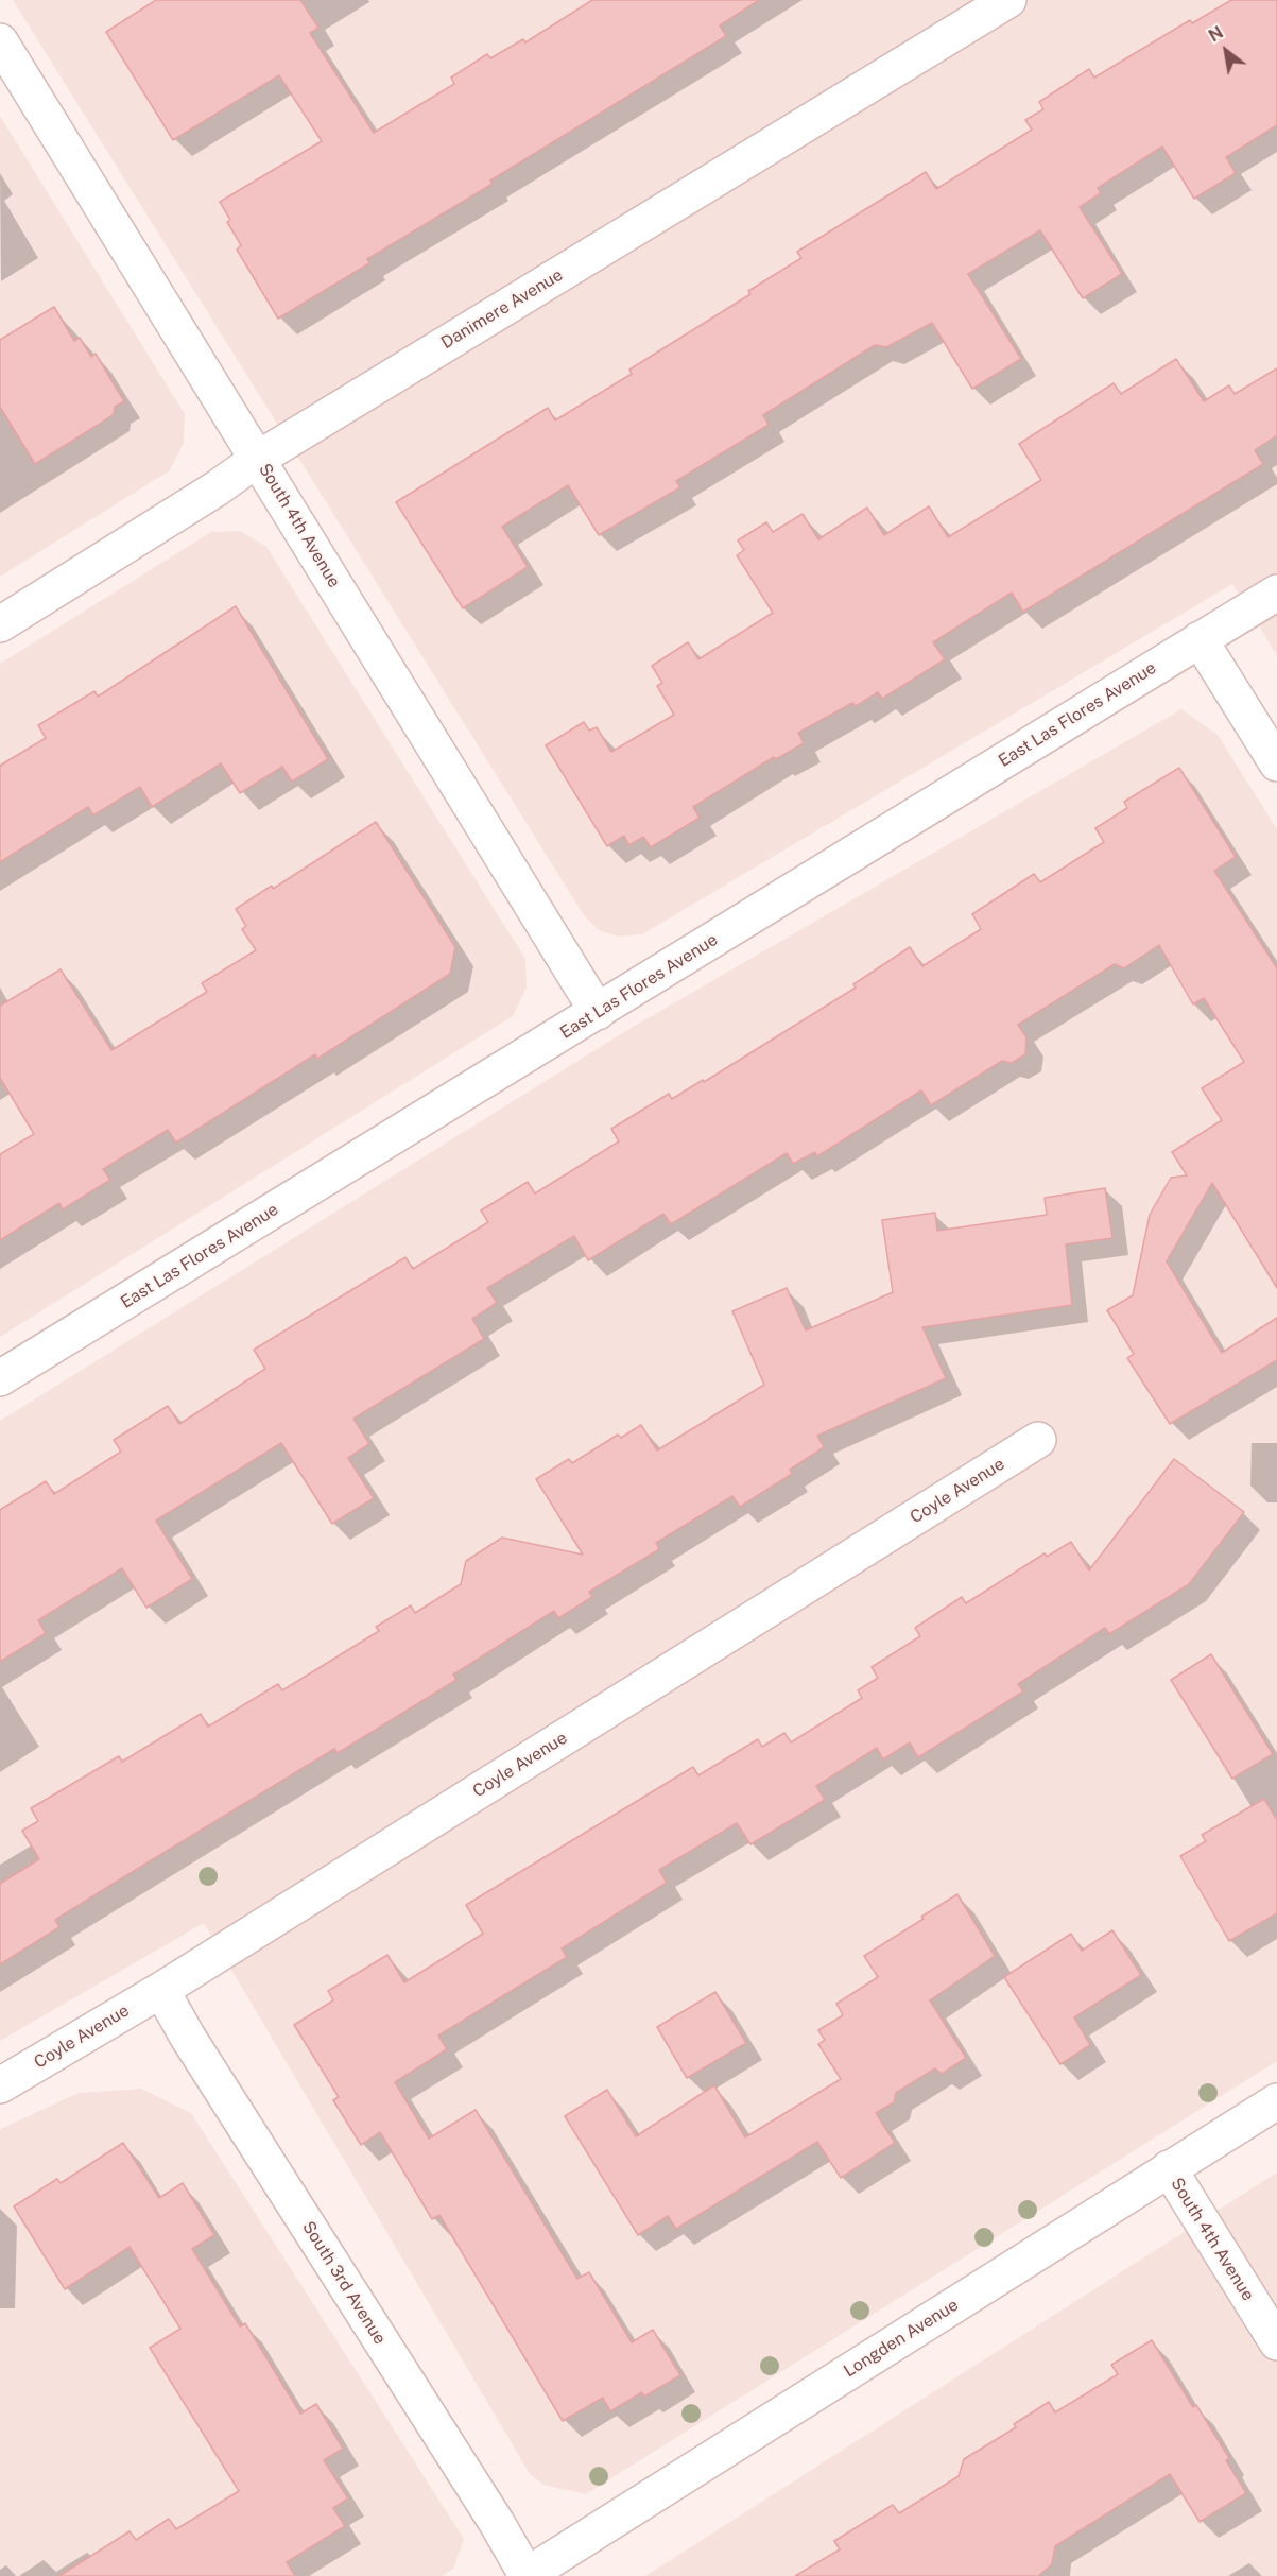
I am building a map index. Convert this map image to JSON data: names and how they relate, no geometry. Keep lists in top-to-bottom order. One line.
{"streets":{"street":["Danimere Avenue","South 4th Avenue","East Las Flores Avenue","Coyle Avenue","South 3rd Avenue","Longden Avenue"]},"crossings":[["Danimere Avenue","South 4th Avenue"],["South 4th Avenue","East Las Flores Avenue"],["South 4th Avenue","Longden Avenue"],["Coyle Avenue","South 3rd Avenue"],["South 3rd Avenue","Longden Avenue"]],"north":"top left"}
